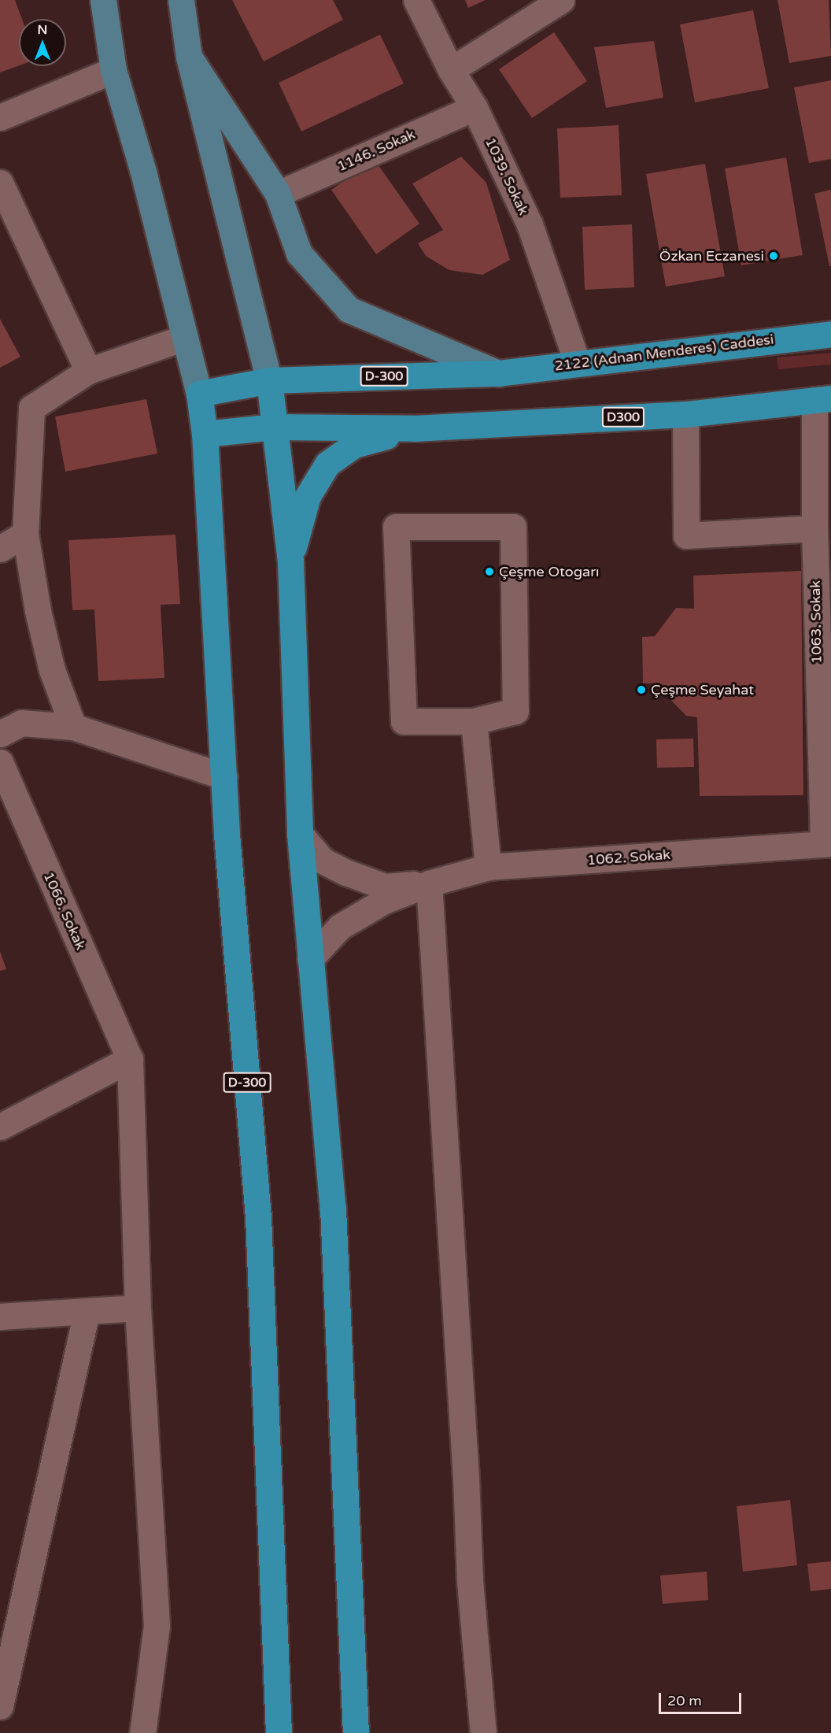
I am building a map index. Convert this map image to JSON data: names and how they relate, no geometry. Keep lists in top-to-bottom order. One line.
{"streets":{"highway":["2122 (Adnan Menderes) Caddesi","D-300","D300"],"street":["1146. Sokak","1039. Sokak","1063. Sokak","1062. Sokak","1066. Sokak"]},"crossings":[["1146. Sokak","1039. Sokak"],["1039. Sokak","2122 (Adnan Menderes) Caddesi"],["2122 (Adnan Menderes) Caddesi","D-300"],["D300","1063. Sokak"],["1063. Sokak","1062. Sokak"]],"places":["Özkan Eczanesi","Çeşme Otogarı","Çeşme Seyahat"],"scale_bar":"20 m","north":"top"}
